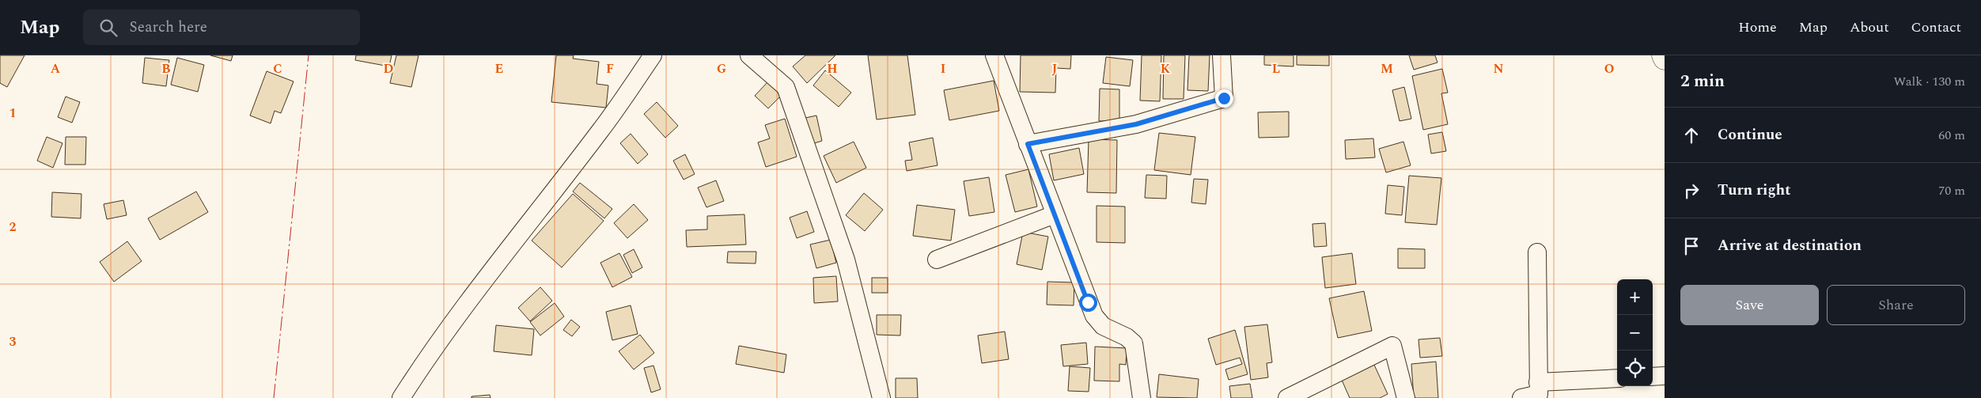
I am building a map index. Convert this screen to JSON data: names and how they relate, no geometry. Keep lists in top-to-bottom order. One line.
{"page":{"header":"Map","search":"Search here","nav":["Home","Map","About","Contact"],"heading":["2 min","Walk · 130 m"],"list":[["Continue","60 m"],["Turn right","70 m"],"Arrive at destination"],"buttons":["Save","Share"],"map_buttons":["+","−"]},"grid":{"columns":["A","B","C","D","E","F","G","H","I","J","K","L","M","N","O"],"rows":["1","2","3"]}}
